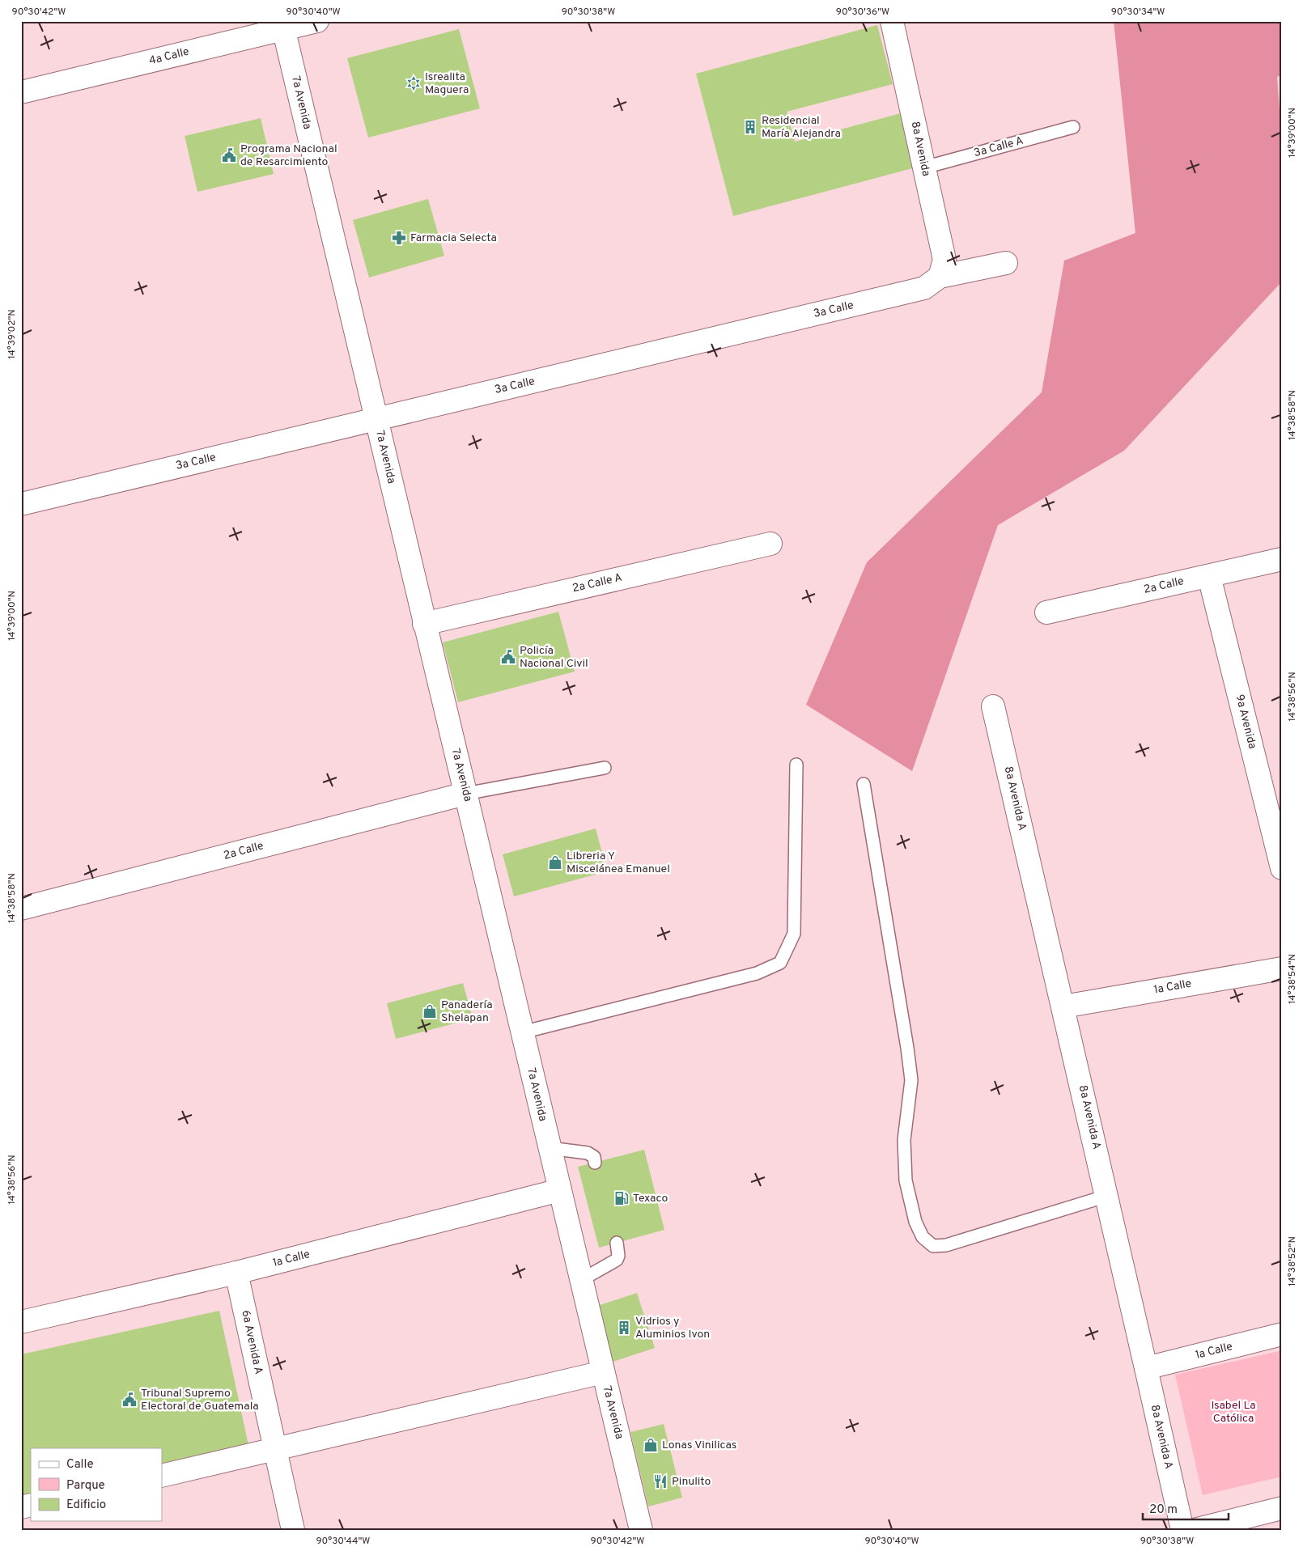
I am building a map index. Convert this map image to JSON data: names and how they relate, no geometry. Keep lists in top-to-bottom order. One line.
{"streets":{"street":["4a Calle","7a Avenida","8a Avenida","3a Calle","2a Calle A","2a Calle","9a Avenida","8a Avenida A","1a Calle","6a Avenida A"],"lane":["3a Calle A"]},"crossings":[["4a Calle","7a Avenida"],["7a Avenida","3a Calle"],["7a Avenida","2a Calle A"],["7a Avenida","2a Calle"],["7a Avenida","1a Calle"],["3a Calle A","8a Avenida"],["8a Avenida","3a Calle"],["2a Calle","9a Avenida"],["8a Avenida A","1a Calle"],["1a Calle","6a Avenida A"]],"parks":["Isabel La Católica"],"places":{"synagogue":["Isrealita Maguera"],"building":["Residencial María Alejandra","Vidrios y Aluminios Ivon"],"public building":["Programa Nacional de Resarcimiento","Policía Nacional Civil","Tribunal Supremo Electoral de Guatemala"],"pharmacy":["Farmacia Selecta"],"shop":["Libreria Y Miscelánea Emanuel","Panadería Shelapan","Lonas Vinilicas"],"fuel station":["Texaco"],"restaurant":["Pinulito"]},"legend":["Calle","Parque","Edificio"],"scale_bar":"20 m","coordinates":["90°30'42\"W","90°30'40\"W","90°30'38\"W","90°30'36\"W","90°30'34\"W","14°39'00\"N","14°39'02\"N","14°38'58\"N","14°38'56\"N","14°38'54\"N","14°38'52\"N","90°30'44\"W"]}
